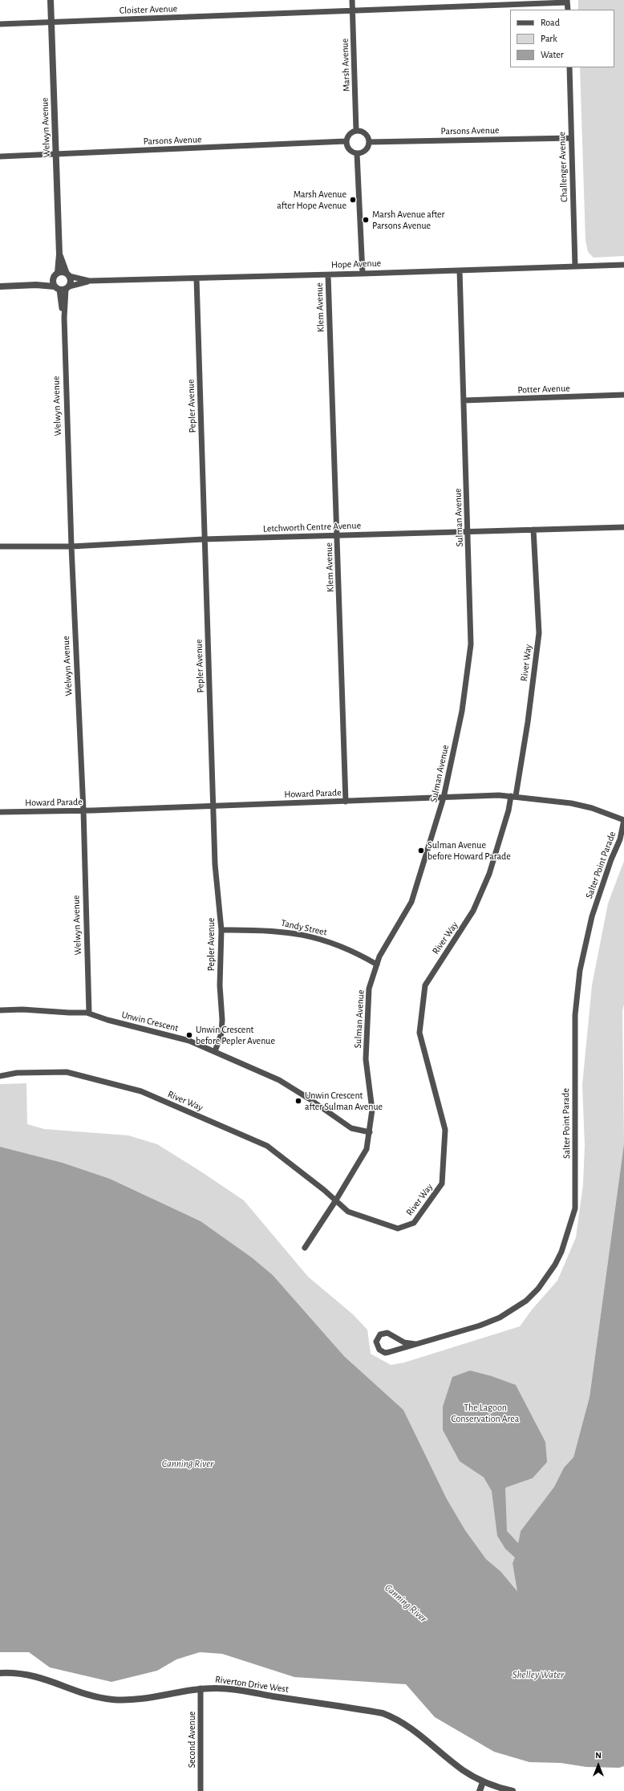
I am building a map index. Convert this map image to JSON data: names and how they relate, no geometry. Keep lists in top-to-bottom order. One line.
{"streets":{"street":["Cloister Avenue","Marsh Avenue","Welwyn Avenue","Parsons Avenue","Challenger Avenue","Hope Avenue","Klem Avenue","Potter Avenue","Pepler Avenue","Sulman Avenue","Letchworth Centre Avenue","River Way","Howard Parade","Salter Point Parade","Tandy Street","Unwin Crescent","Riverton Drive West","Second Avenue"]},"crossings":[["Cloister Avenue","Marsh Avenue"],["Cloister Avenue","Welwyn Avenue"],["Marsh Avenue","Parsons Avenue"],["Welwyn Avenue","Parsons Avenue"],["Welwyn Avenue","Hope Avenue"],["Welwyn Avenue","Letchworth Centre Avenue"],["Welwyn Avenue","Howard Parade"],["Welwyn Avenue","Unwin Crescent"],["Parsons Avenue","Challenger Avenue"],["Challenger Avenue","Hope Avenue"],["Hope Avenue","Klem Avenue"],["Hope Avenue","Pepler Avenue"],["Hope Avenue","Sulman Avenue"],["Klem Avenue","Letchworth Centre Avenue"],["Klem Avenue","Howard Parade"],["Potter Avenue","Sulman Avenue"],["Pepler Avenue","Letchworth Centre Avenue"],["Pepler Avenue","Howard Parade"],["Pepler Avenue","Tandy Street"],["Pepler Avenue","Unwin Crescent"],["Sulman Avenue","Letchworth Centre Avenue"],["Sulman Avenue","River Way"],["Sulman Avenue","Howard Parade"],["Sulman Avenue","Tandy Street"],["Sulman Avenue","Unwin Crescent"],["Letchworth Centre Avenue","River Way"],["River Way","Howard Parade"],["Howard Parade","Salter Point Parade"],["Riverton Drive West","Second Avenue"]],"water":["Canning River","Shelley Water"],"parks":["The Lagoon Conservation Area"],"places":["Marsh Avenue after Hope Avenue","Marsh Avenue after Parsons Avenue","Sulman Avenue before Howard Parade","Unwin Crescent before Pepler Avenue","Unwin Crescent after Sulman Avenue"],"legend":["Road","Park","Water"],"north":"top"}
